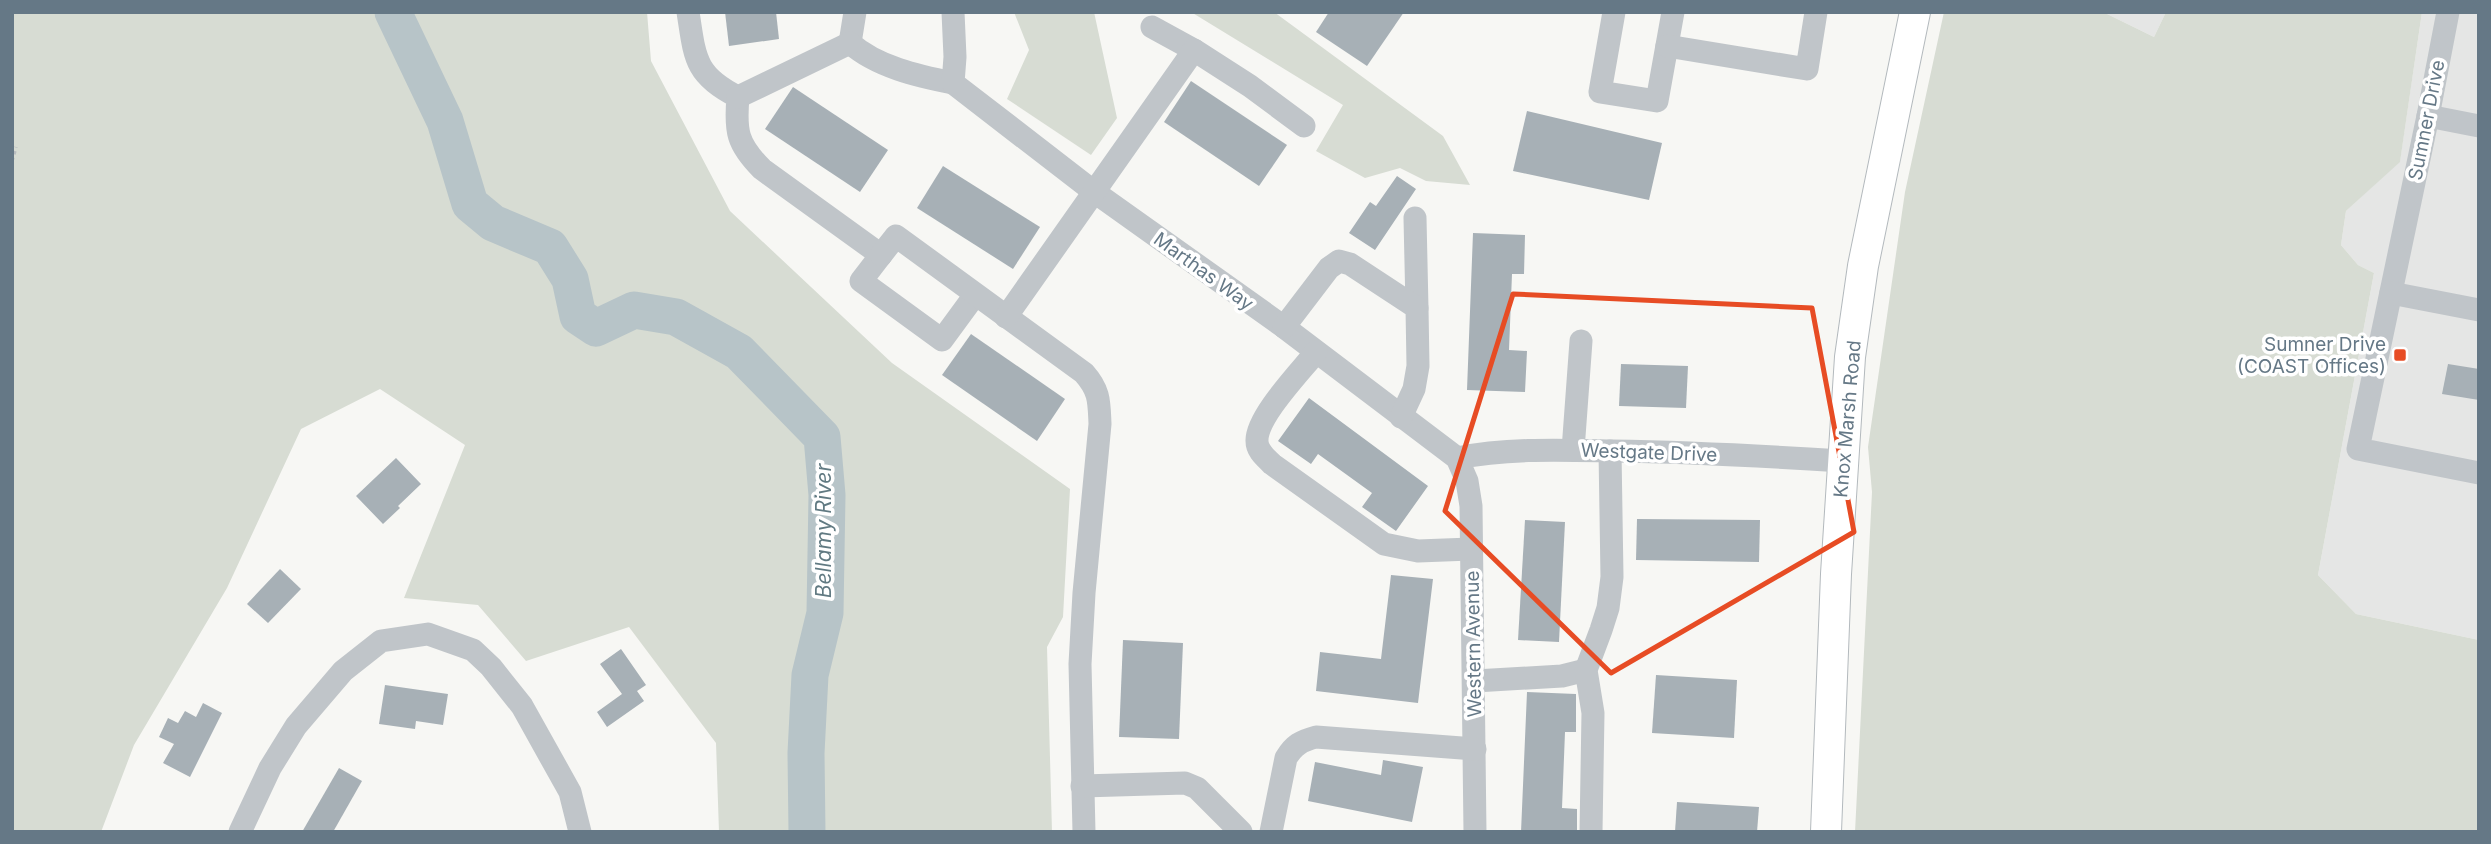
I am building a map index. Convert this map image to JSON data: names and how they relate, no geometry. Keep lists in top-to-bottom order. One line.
{"streets":{"main road":["Knox Marsh Road"],"street":["Sumner Drive","Marthas Way","Westgate Drive","Western Avenue"]},"crossings":[["Marthas Way","Westgate Drive"],["Marthas Way","Western Avenue"],["Knox Marsh Road","Westgate Drive"],["Westgate Drive","Western Avenue"]],"water":["Bellamy River"],"places":{"transit":["Sumner Drive (COAST Offices)"]}}
